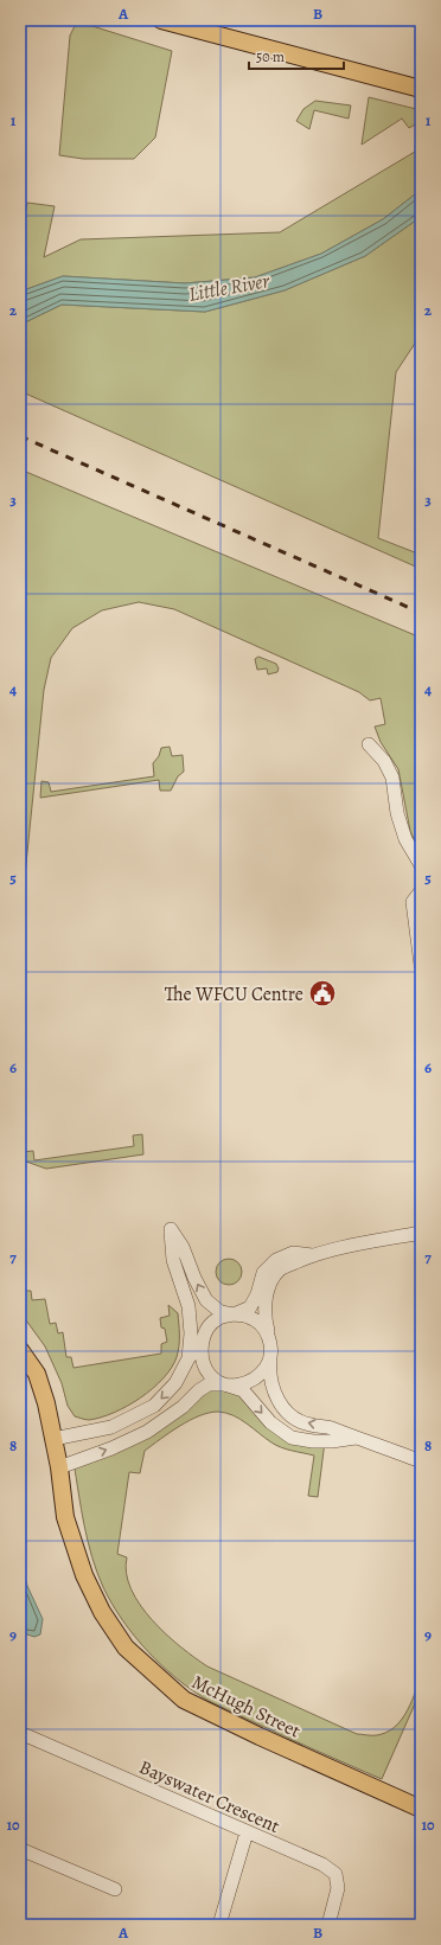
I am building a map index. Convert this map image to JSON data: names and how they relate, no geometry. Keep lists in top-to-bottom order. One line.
{"streets":{"main road":["McHugh Street"],"street":["Bayswater Crescent"]},"water":["Little River"],"places":{"public building":["The WFCU Centre"]},"scale_bar":"50 m","grid":{"columns":["A","B"],"rows":["1","2","3","4","5","6","7","8","9","10"]}}
